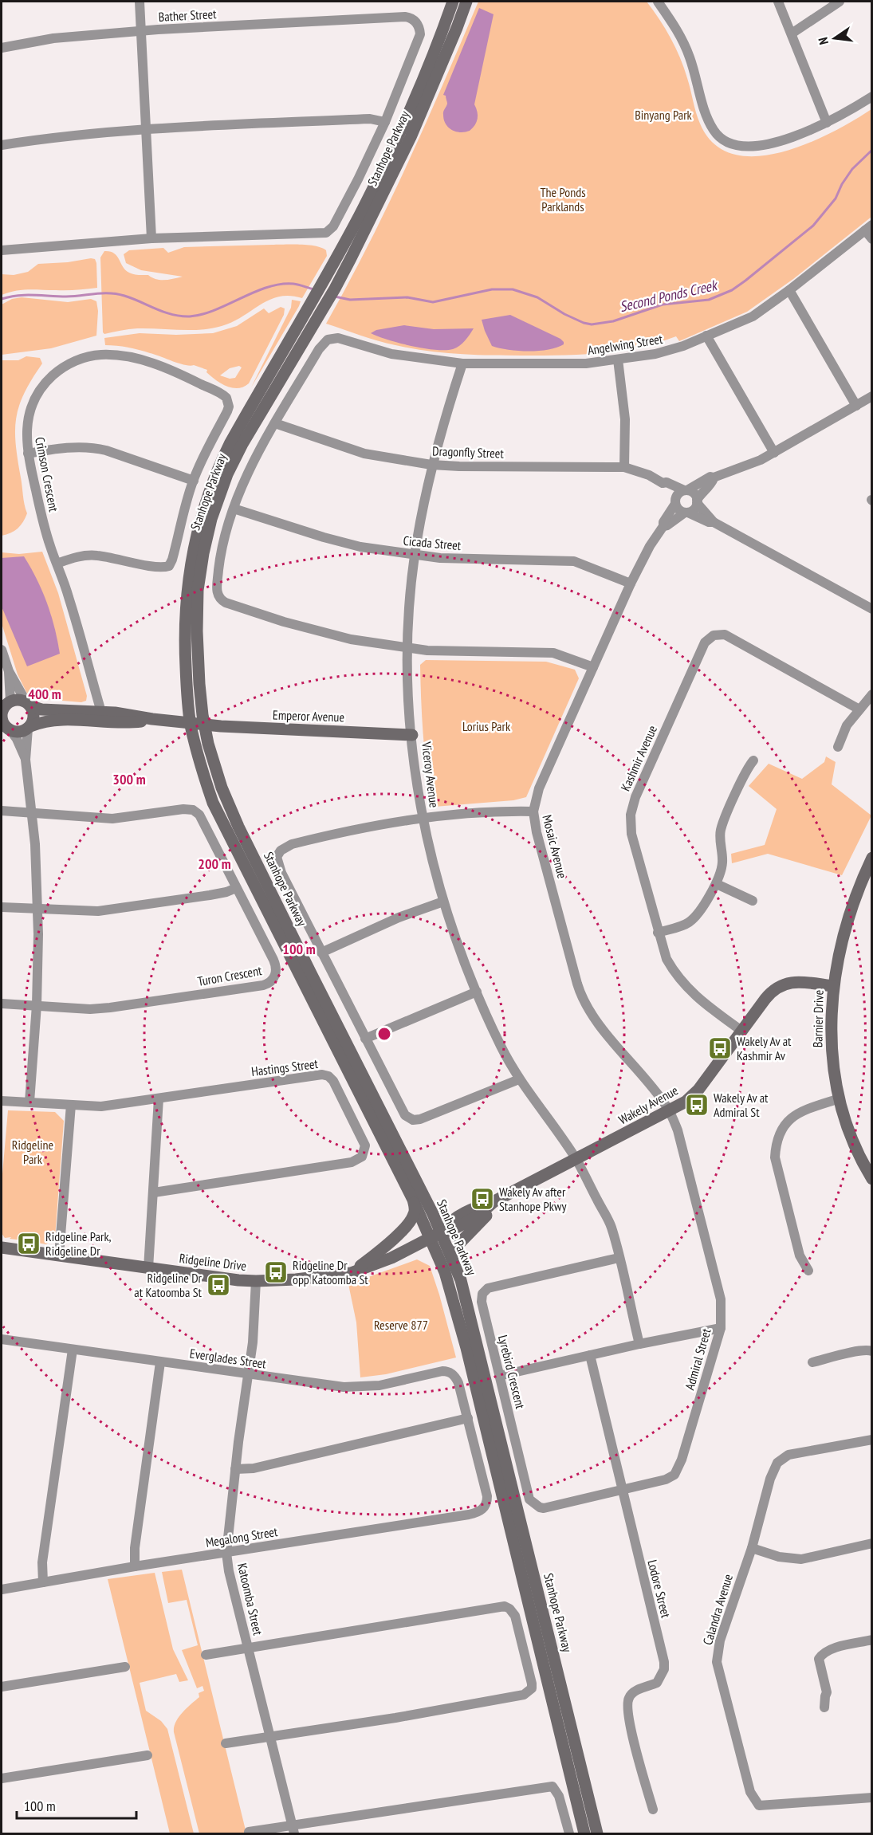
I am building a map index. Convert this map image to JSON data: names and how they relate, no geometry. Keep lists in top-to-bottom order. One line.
{"streets":{"main road":["Stanhope Parkway","Emperor Avenue","Barnier Drive","Wakely Avenue","Ridgeline Drive"],"street":["Bather Street","Angelwing Street","Dragonfly Street","Crimson Crescent","Cicada Street","Kashmir Avenue","Viceroy Avenue","Mosaic Avenue","Turon Crescent","Hastings Street","Everglades Street","Admiral Street","Lyrebird Crescent","Megalong Street","Lodore Street","Katoomba Street","Calandra Avenue"]},"crossings":[["Stanhope Parkway","Emperor Avenue"],["Stanhope Parkway","Wakely Avenue"],["Stanhope Parkway","Ridgeline Drive"],["Angelwing Street","Dragonfly Street"],["Angelwing Street","Viceroy Avenue"],["Dragonfly Street","Viceroy Avenue"],["Dragonfly Street","Mosaic Avenue"],["Cicada Street","Viceroy Avenue"],["Cicada Street","Mosaic Avenue"],["Emperor Avenue","Viceroy Avenue"],["Kashmir Avenue","Wakely Avenue"],["Viceroy Avenue","Wakely Avenue"],["Viceroy Avenue","Lyrebird Crescent"],["Mosaic Avenue","Wakely Avenue"],["Mosaic Avenue","Admiral Street"],["Barnier Drive","Wakely Avenue"],["Wakely Avenue","Ridgeline Drive"],["Wakely Avenue","Admiral Street"],["Ridgeline Drive","Katoomba Street"],["Everglades Street","Megalong Street"],["Everglades Street","Katoomba Street"],["Admiral Street","Lyrebird Crescent"],["Admiral Street","Lodore Street"],["Lyrebird Crescent","Lodore Street"],["Megalong Street","Katoomba Street"]],"water":["Second Ponds Creek"],"parks":["Binyang Park","The Ponds Parklands","Lorius Park","Ridgeline Park","Reserve 877"],"places":{"bus stop":["Wakely Av at Kashmir Av","Wakely Av at Admiral St","Wakely Av after Stanhope Pkwy","Ridgeline Park, Ridgeline Dr","Ridgeline Dr opp Katoomba St","Ridgeline Dr at Katoomba St"]},"scale_bar":"100 m","north":"left","rings":["400 m","300 m","200 m","100 m"]}
